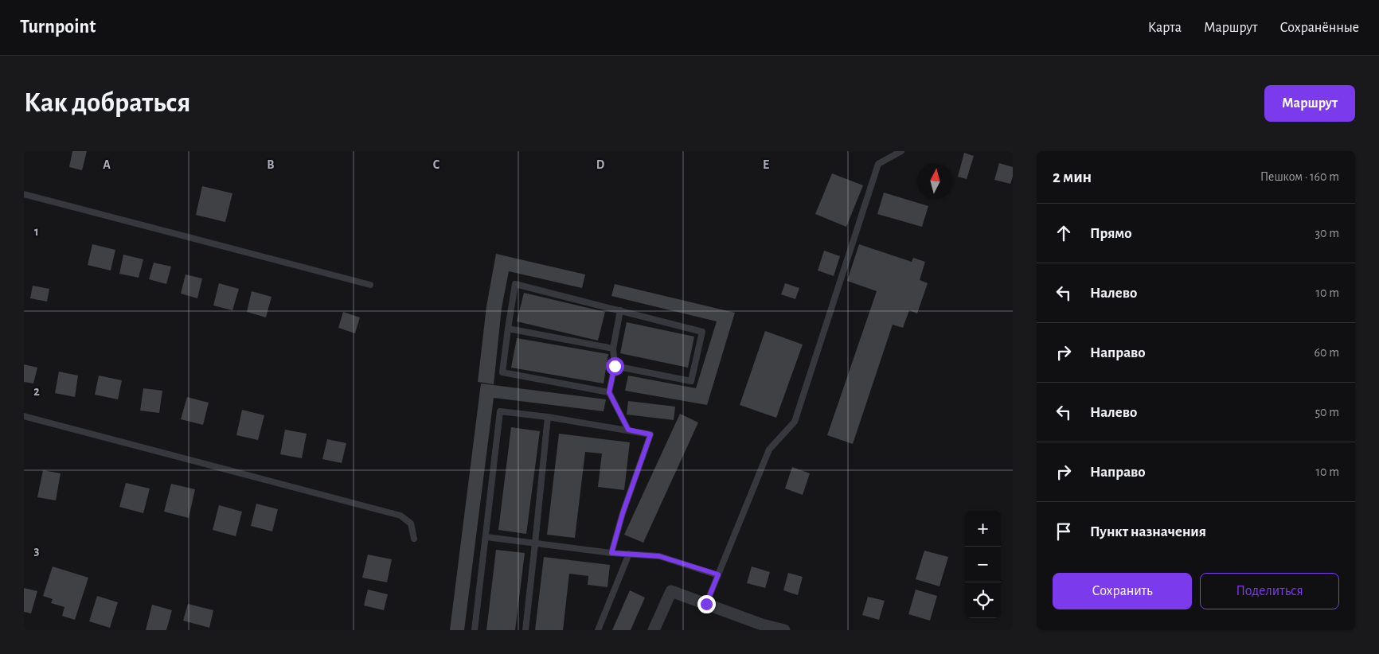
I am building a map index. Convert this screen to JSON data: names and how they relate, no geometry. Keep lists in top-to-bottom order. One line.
{"north":"top","page":{"header":"Turnpoint","nav":["Карта","Маршрут","Сохранённые"],"buttons":["Маршрут",["Сохранить","Поделиться"]],"title":"Как добраться","heading":["2 мин","Пешком · 160 m"],"list":[["Прямо","30 m"],["Налево","10 m"],["Направо","60 m"],["Налево","50 m"],["Направо","10 m"],"Пункт назначения"],"map_buttons":["+","−"]},"grid":{"columns":["A","B","C","D","E"],"rows":["1","2","3"]}}
